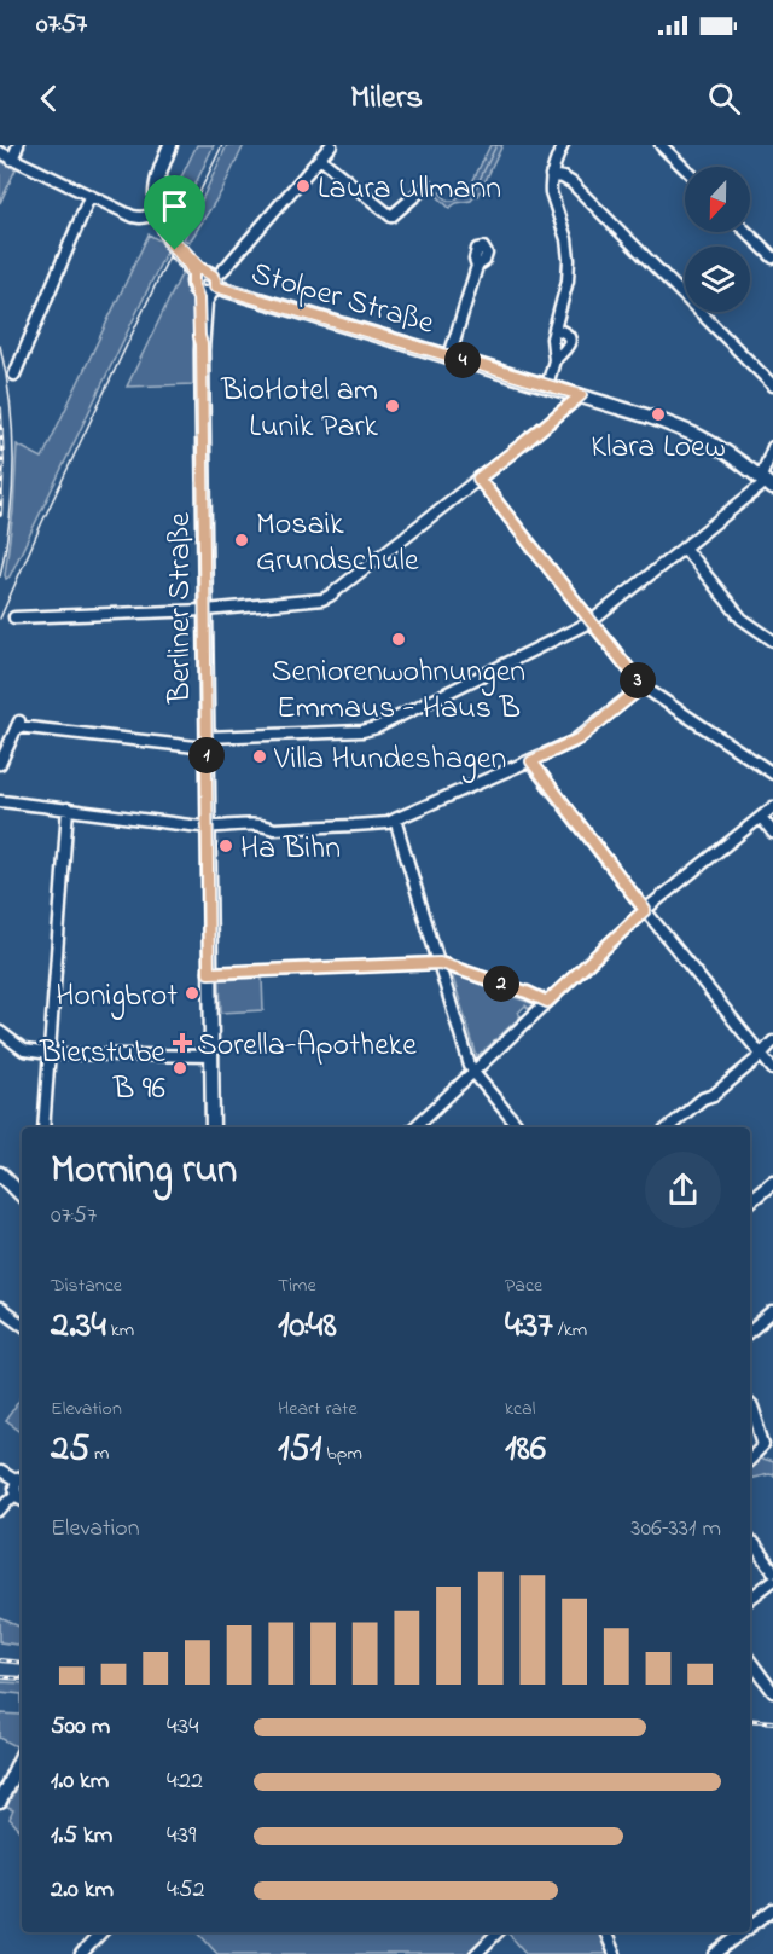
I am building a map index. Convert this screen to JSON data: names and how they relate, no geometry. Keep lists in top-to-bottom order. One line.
{"streets":{"main road":["Stolper Straße","Berliner Straße"]},"crossings":[["Stolper Straße","Berliner Straße"]],"places":{"other":["Laura Ullmann","BioHotel am Lunik Park","Klara Loew","Mosaik Grundschule","Seniorenwohnungen Emmaus - Haus B","Villa Hundeshagen","Ha Bihn","Honigbrot","Bierstube B 96"],"health":["Sorella-Apotheke"]},"north":"bottom","page":{"status":"07:57","header":"Milers","pins":["4","3","1","2"],"heading":["Morning run","07:57"],"stats":[["Distance","2.34 km"],["Time","10:48"],["Pace","4:37 /km"],["Elevation","25 m"],["Heart rate","151 bpm"],["kcal","186"]],"chart":["Elevation","306–331 m"],"list":[{"name":"500 m","note":"4:34"},{"name":"1.0 km","note":"4:22"},{"name":"1.5 km","note":"4:39"},{"name":"2.0 km","note":"4:52"}]}}
